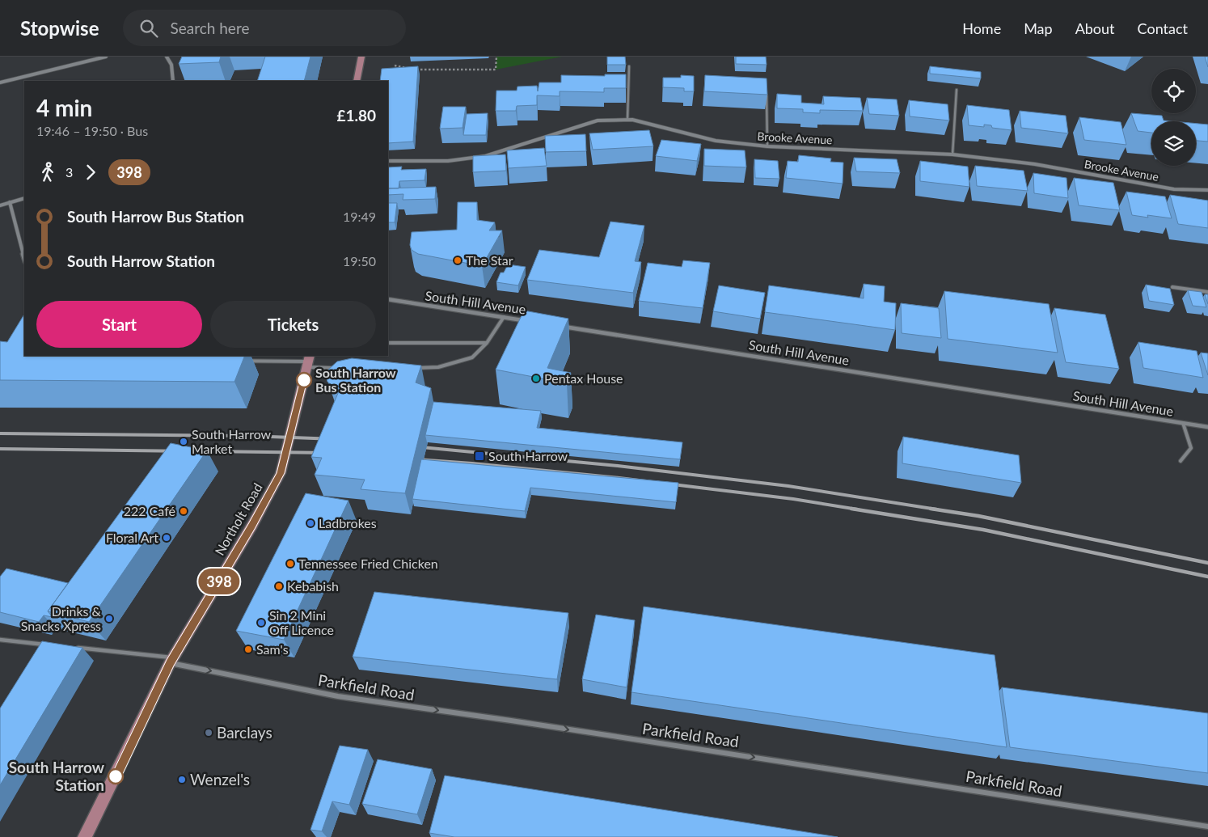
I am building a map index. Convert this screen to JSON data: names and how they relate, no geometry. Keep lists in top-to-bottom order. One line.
{"streets":{"main road":["Northolt Road"],"street":["Brooke Avenue","South Hill Avenue","Parkfield Road"]},"crossings":[["Northolt Road","Parkfield Road"]],"one_way":["Parkfield Road"],"places":{"other":["The Star","Pentax House","South Harrow Bus Station","South Harrow Market","222 Café","Ladbrokes","Floral Art","Tennessee Fried Chicken","Kebabish","Drinks & Snacks Xpress","Sin 2 Mini Off Licence","Sam's","Barclays","South Harrow Station","Wenzel's"],"transit":["South Harrow"]},"lines":["bus line 398"],"page":{"header":"Stopwise","search":"Search here","nav":["Home","Map","About","Contact"],"on_map":"398","heading":["4 min","19:46 – 19:50 · Bus","£1.80"],"legs":["3","398"],"list":[{"name":"South Harrow Bus Station","value":"19:49"},{"name":"South Harrow Station","value":"19:50"}],"buttons":["Start","Tickets"]}}
